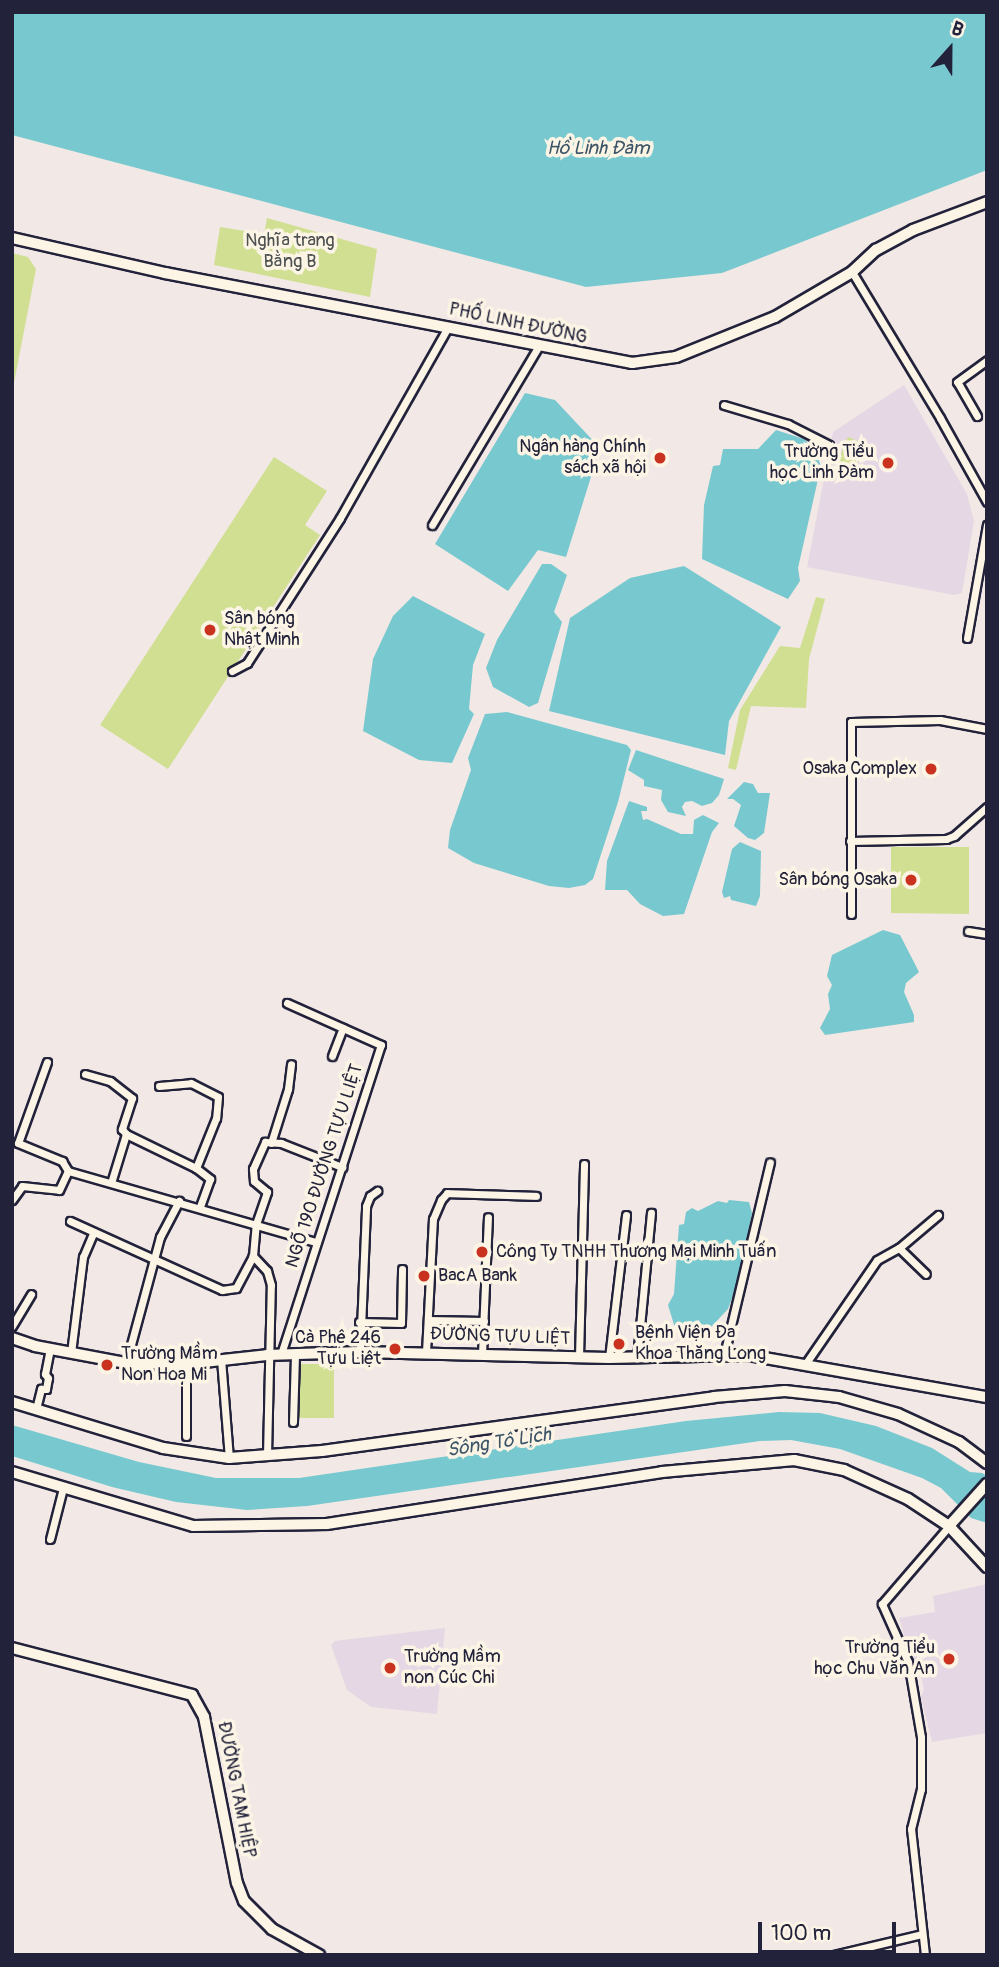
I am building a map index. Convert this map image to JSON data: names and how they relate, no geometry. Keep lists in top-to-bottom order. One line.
{"streets":{"street":["PHỐ LINH ĐƯỜNG","NGÕ 190 ĐƯỜNG TỰU LIỆT","ĐƯỜNG TỰU LIỆT","ĐƯỜNG TAM HIỆP"]},"crossings":[["NGÕ 190 ĐƯỜNG TỰU LIỆT","ĐƯỜNG TỰU LIỆT"]],"water":["Hồ Linh Đàm","Sông Tô Lịch"],"parks":["Nghĩa trang Bằng B"],"places":["Ngân hàng Chính sách xã hội","Trường Tiểu học Linh Đàm","Sân bóng Nhật Minh","Osaka Complex","Sân bóng Osaka","Công Ty TNHH Thương Mại Minh Tuấn","BacA Bank","Bệnh Viện Đa Khoa Thăng Long","Cà Phê 246 Tựu Liệt","Trường Mầm Non Hoạ Mi","Trường Tiểu học Chu Văn An","Trường Mầm non Cúc Chi"],"scale_bar":"100 m","north":"top"}
